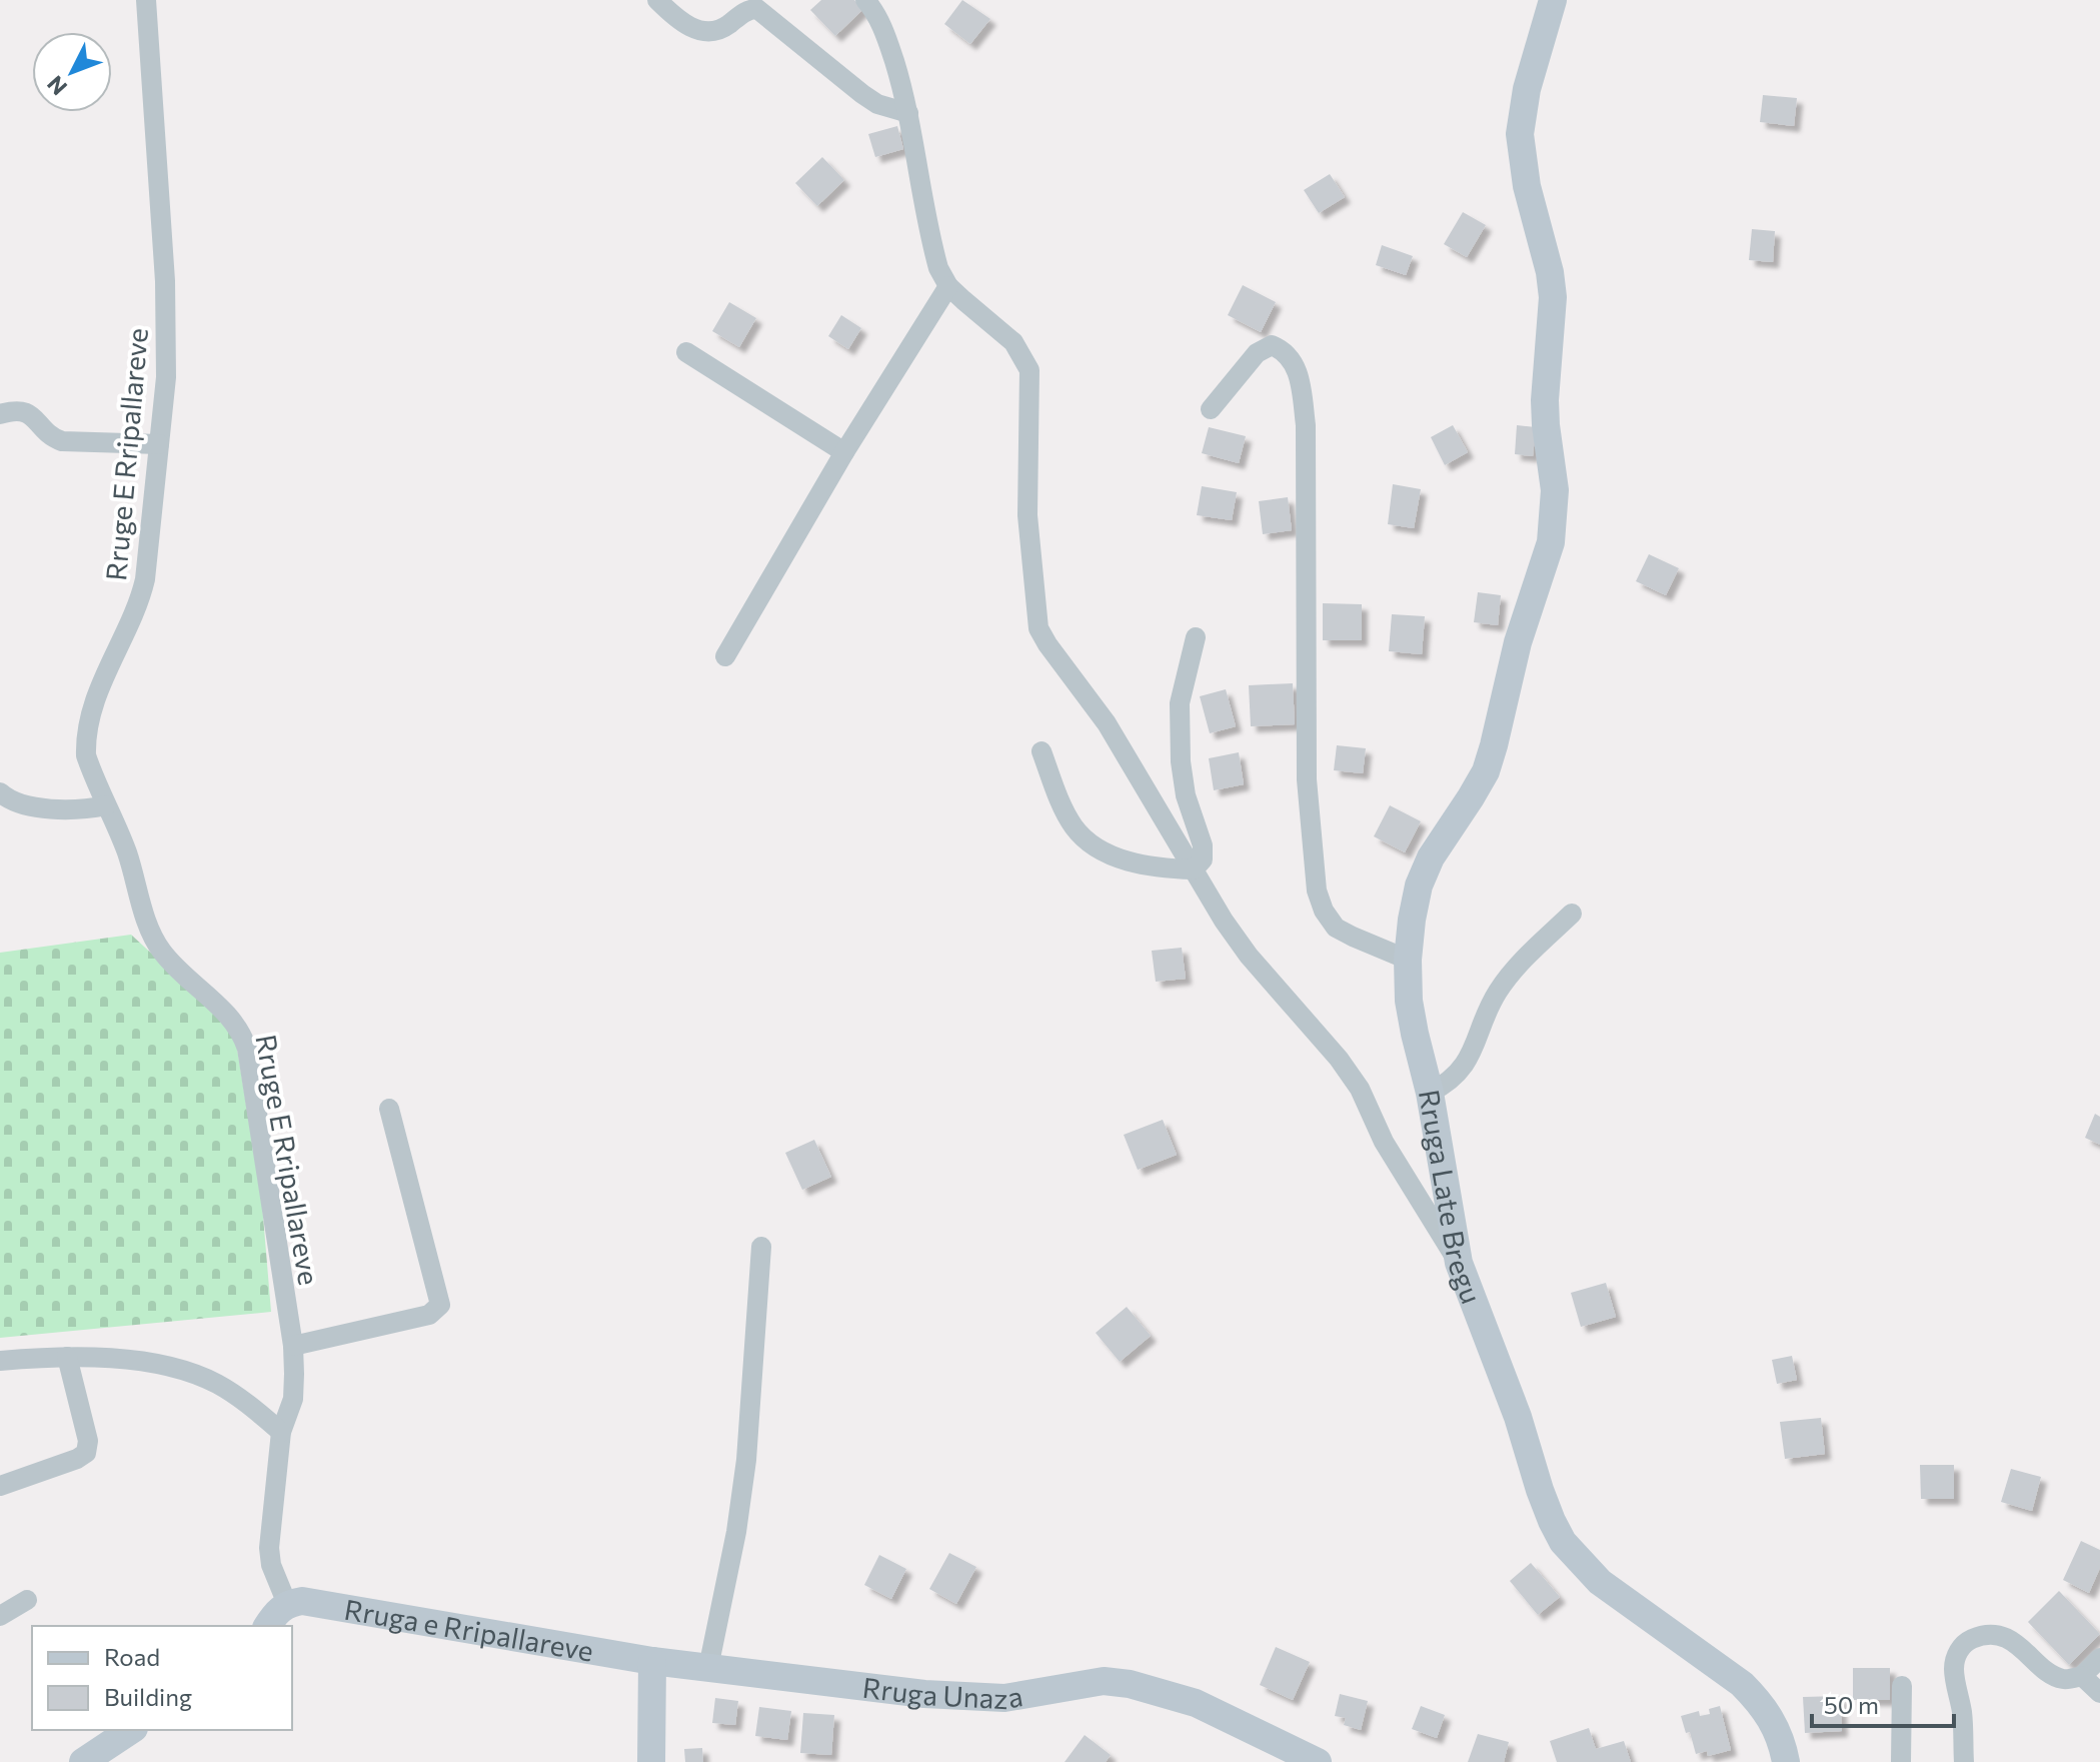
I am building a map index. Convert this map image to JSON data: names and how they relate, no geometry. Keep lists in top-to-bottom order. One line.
{"streets":{"main road":["Rruga Late Bregu","Rruga e Rripallareve","Rruga Unaza"],"street":["Rruge E Rripallareve"]},"crossings":[["Rruga e Rripallareve","Rruga Unaza"]],"legend":["Road","Building"],"scale_bar":"50 m","north":"bottom left"}
